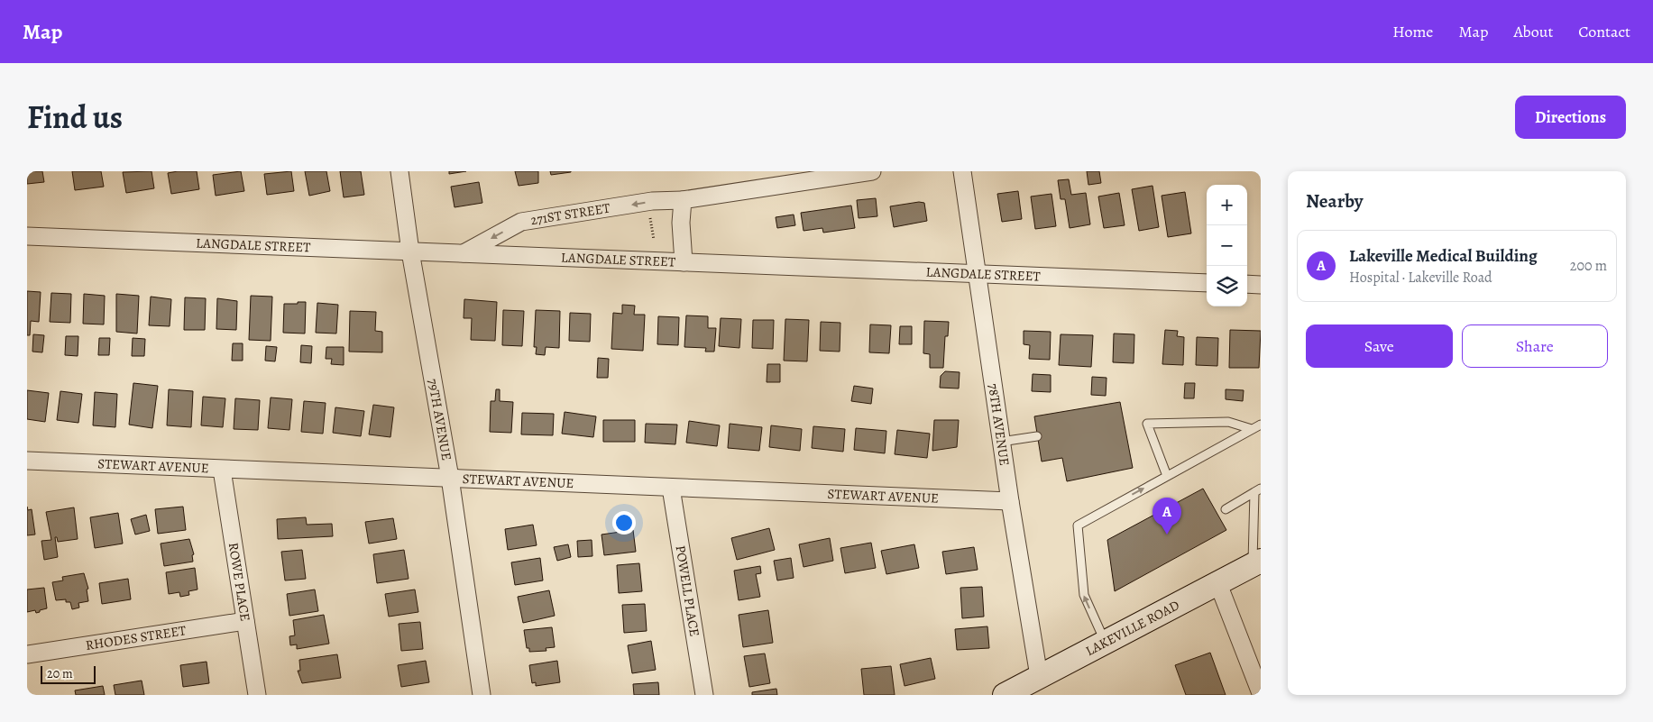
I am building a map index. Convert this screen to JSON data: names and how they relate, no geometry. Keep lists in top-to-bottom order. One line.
{"streets":{"main road":["LAKEVILLE ROAD"],"street":["271ST STREET","LANGDALE STREET","79TH AVENUE","78TH AVENUE","STEWART AVENUE","ROWE PLACE","POWELL PLACE","RHODES STREET"]},"crossings":[["271ST STREET","LANGDALE STREET"],["LANGDALE STREET","79TH AVENUE"],["LANGDALE STREET","78TH AVENUE"],["79TH AVENUE","STEWART AVENUE"],["78TH AVENUE","STEWART AVENUE"],["78TH AVENUE","LAKEVILLE ROAD"],["STEWART AVENUE","ROWE PLACE"],["STEWART AVENUE","POWELL PLACE"],["ROWE PLACE","RHODES STREET"]],"one_way":["271ST STREET"],"scale_bar":"20 m","page":{"header":"Map","nav":["Home","Map","About","Contact"],"title":"Find us","buttons":["Directions",["Save","Share"]],"heading":"Nearby","map_buttons":["+","−"],"list":[{"mark":"A","name":"Lakeville Medical Building","note":"Hospital · Lakeville Road","value":"200 m"}],"pins":"A","scale":"20 m"}}
